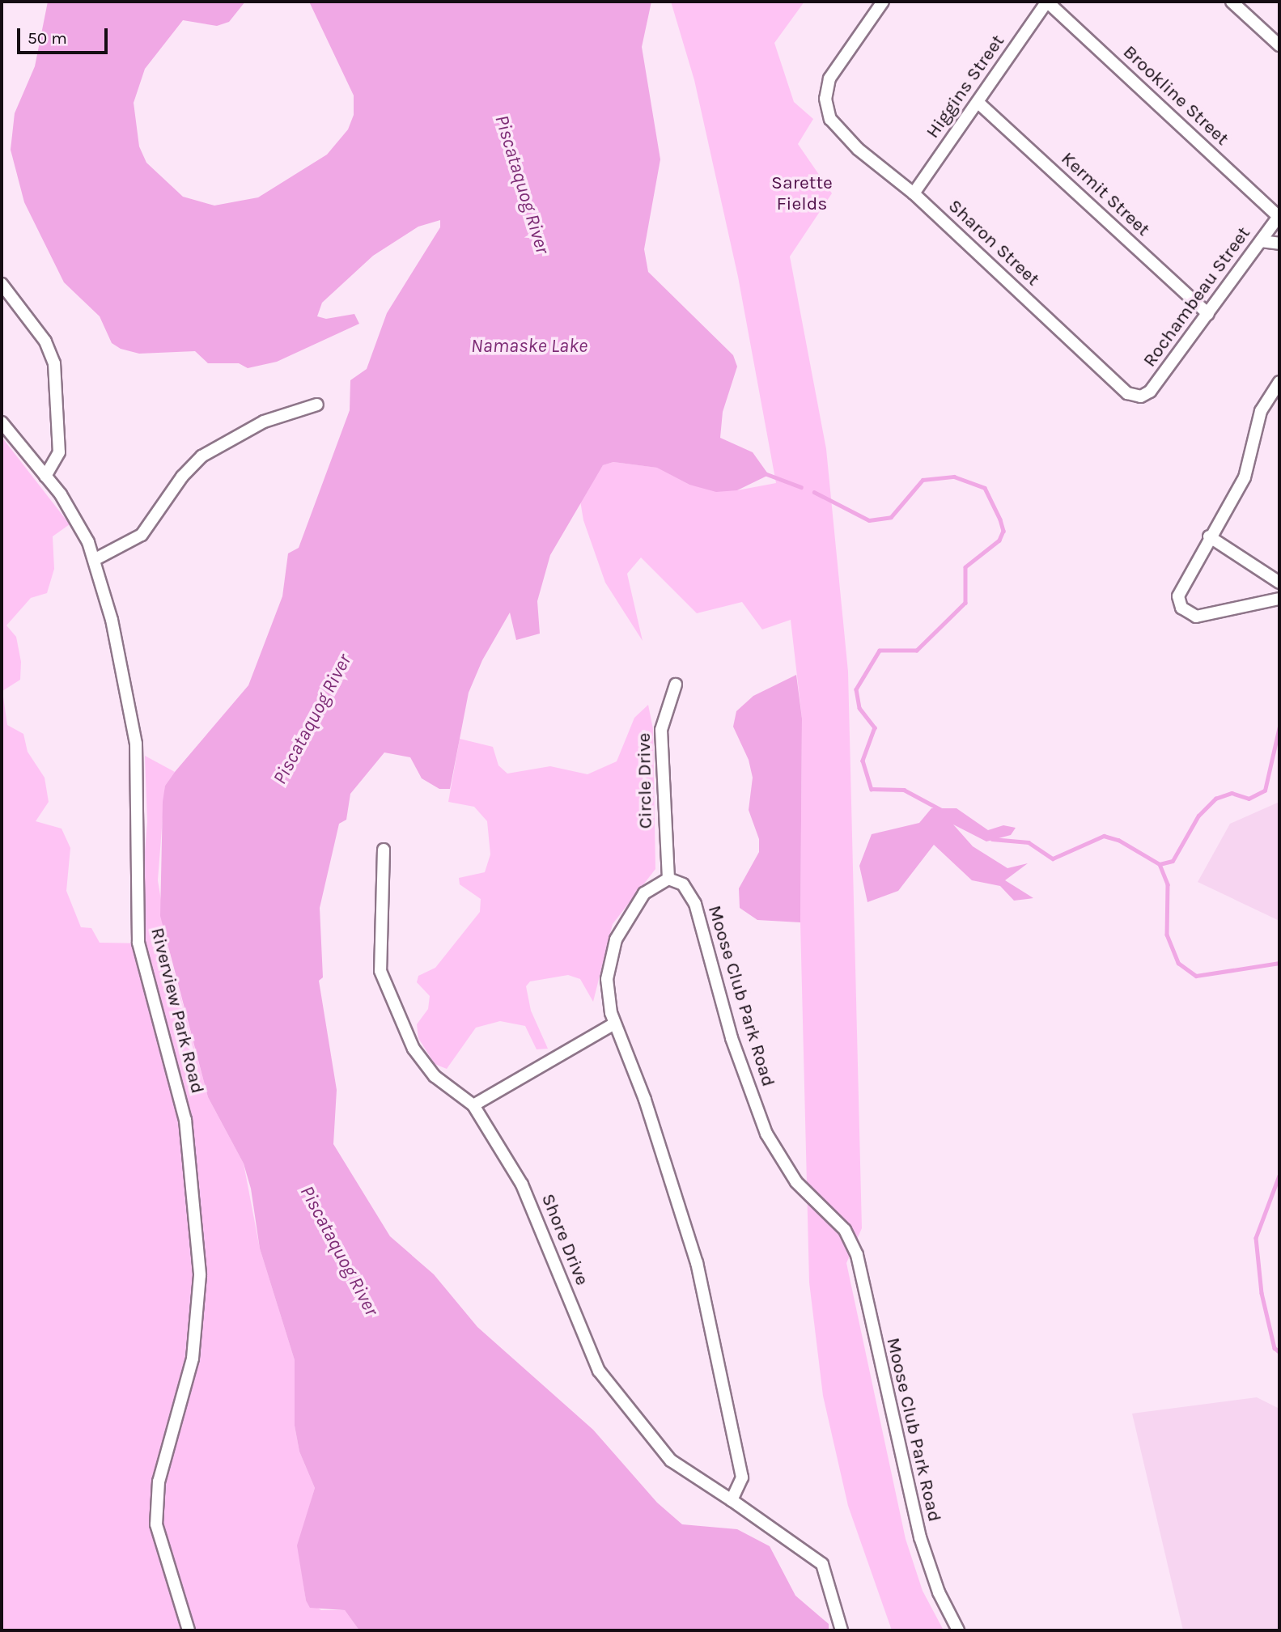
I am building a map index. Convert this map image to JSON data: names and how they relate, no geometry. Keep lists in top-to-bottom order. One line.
{"streets":{"street":["Higgins Street","Brookline Street","Kermit Street","Sharon Street","Rochambeau Street","Circle Drive","Moose Club Park Road","Riverview Park Road","Shore Drive"]},"crossings":[["Higgins Street","Brookline Street"],["Higgins Street","Kermit Street"],["Higgins Street","Sharon Street"],["Brookline Street","Rochambeau Street"],["Kermit Street","Rochambeau Street"],["Sharon Street","Rochambeau Street"],["Circle Drive","Moose Club Park Road"]],"water":["Piscataquog River","Namaske Lake"],"parks":["Sarette Fields"],"scale_bar":"50 m"}
